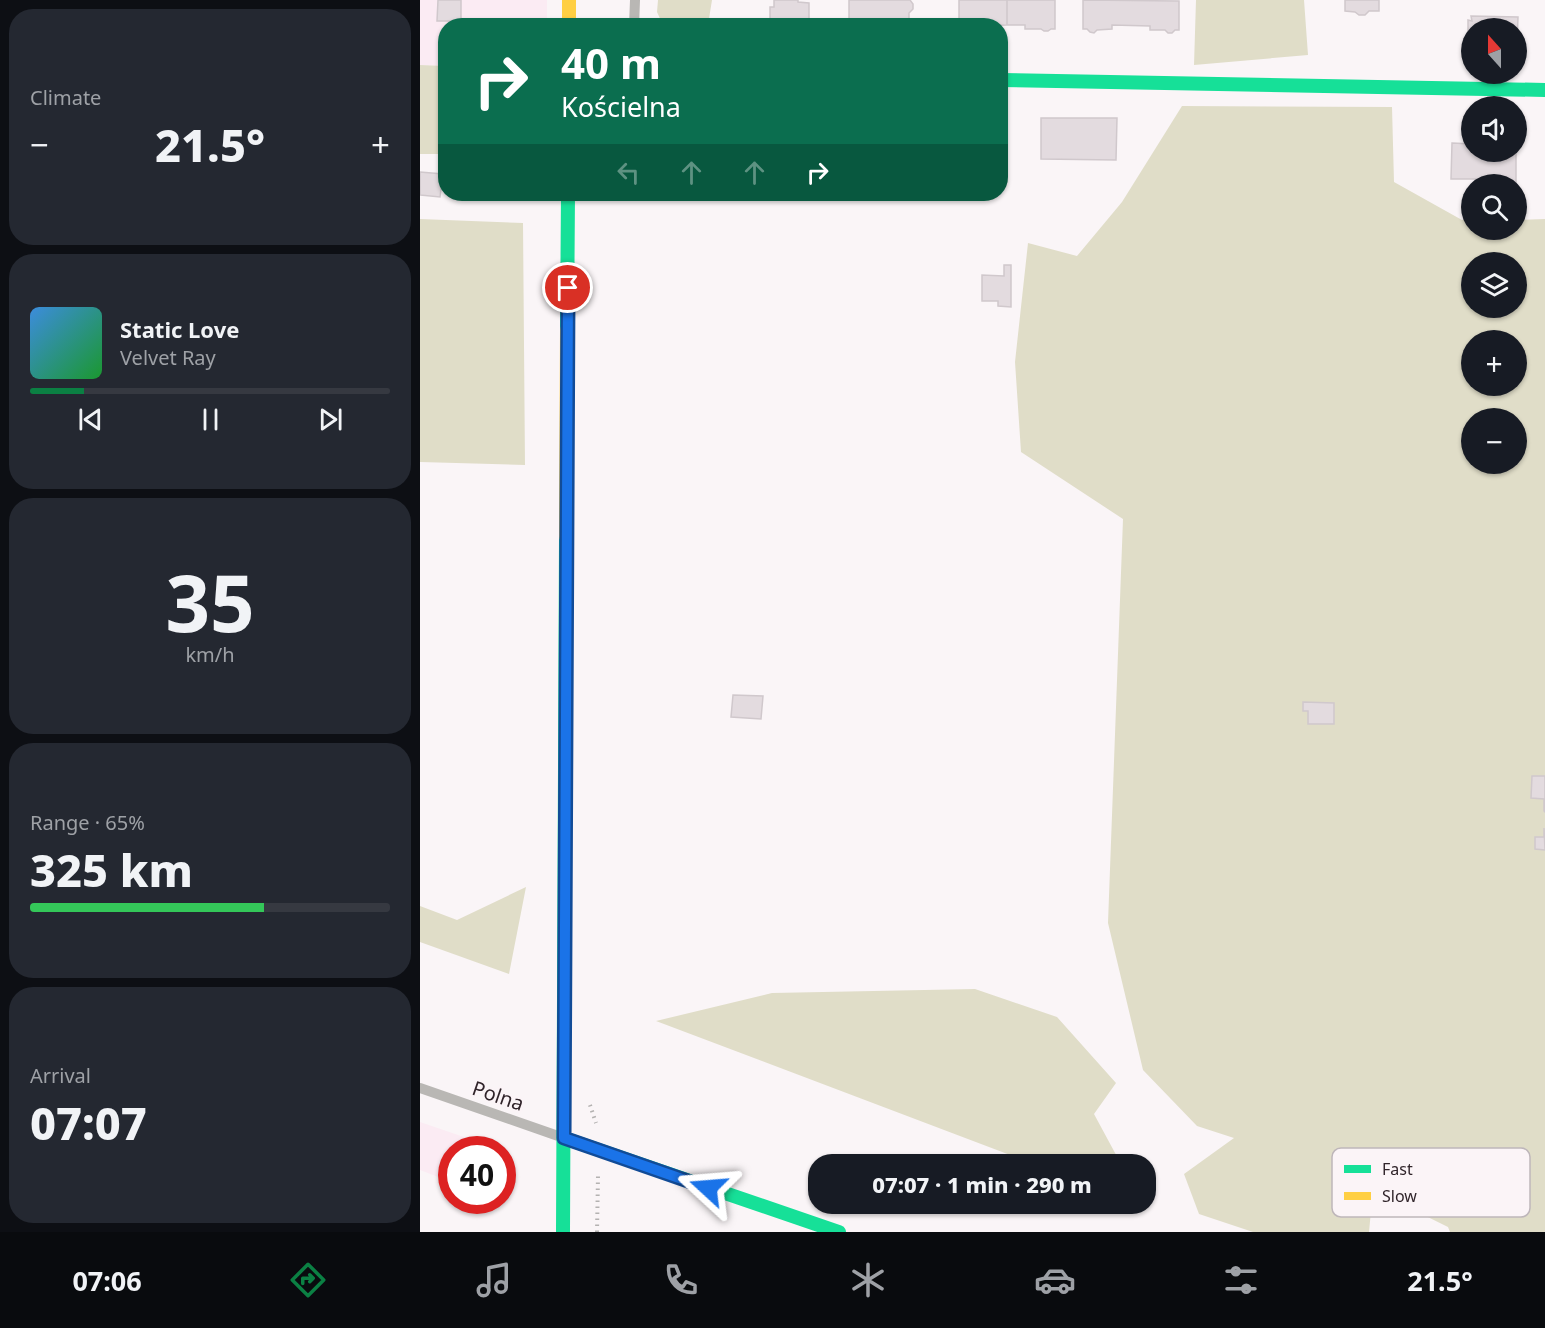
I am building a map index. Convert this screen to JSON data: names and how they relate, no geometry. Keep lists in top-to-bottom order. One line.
{"streets":{"lane":["Polna"]},"legend":["Fast","Slow"],"north":"top","page":{"tile":["Climate",["35","km/h"],["Range · 65%","325 km"],["Arrival","07:07"]],"map_buttons":["+","−"],"turn":["40 m","Kościelna"],"heat":["−","21.5°","+"],"song":["Static Love","Velvet Ray"],"limit":"40","trip":"07:07 · 1 min · 290 m","tabs":["07:06","21.5°"]}}
